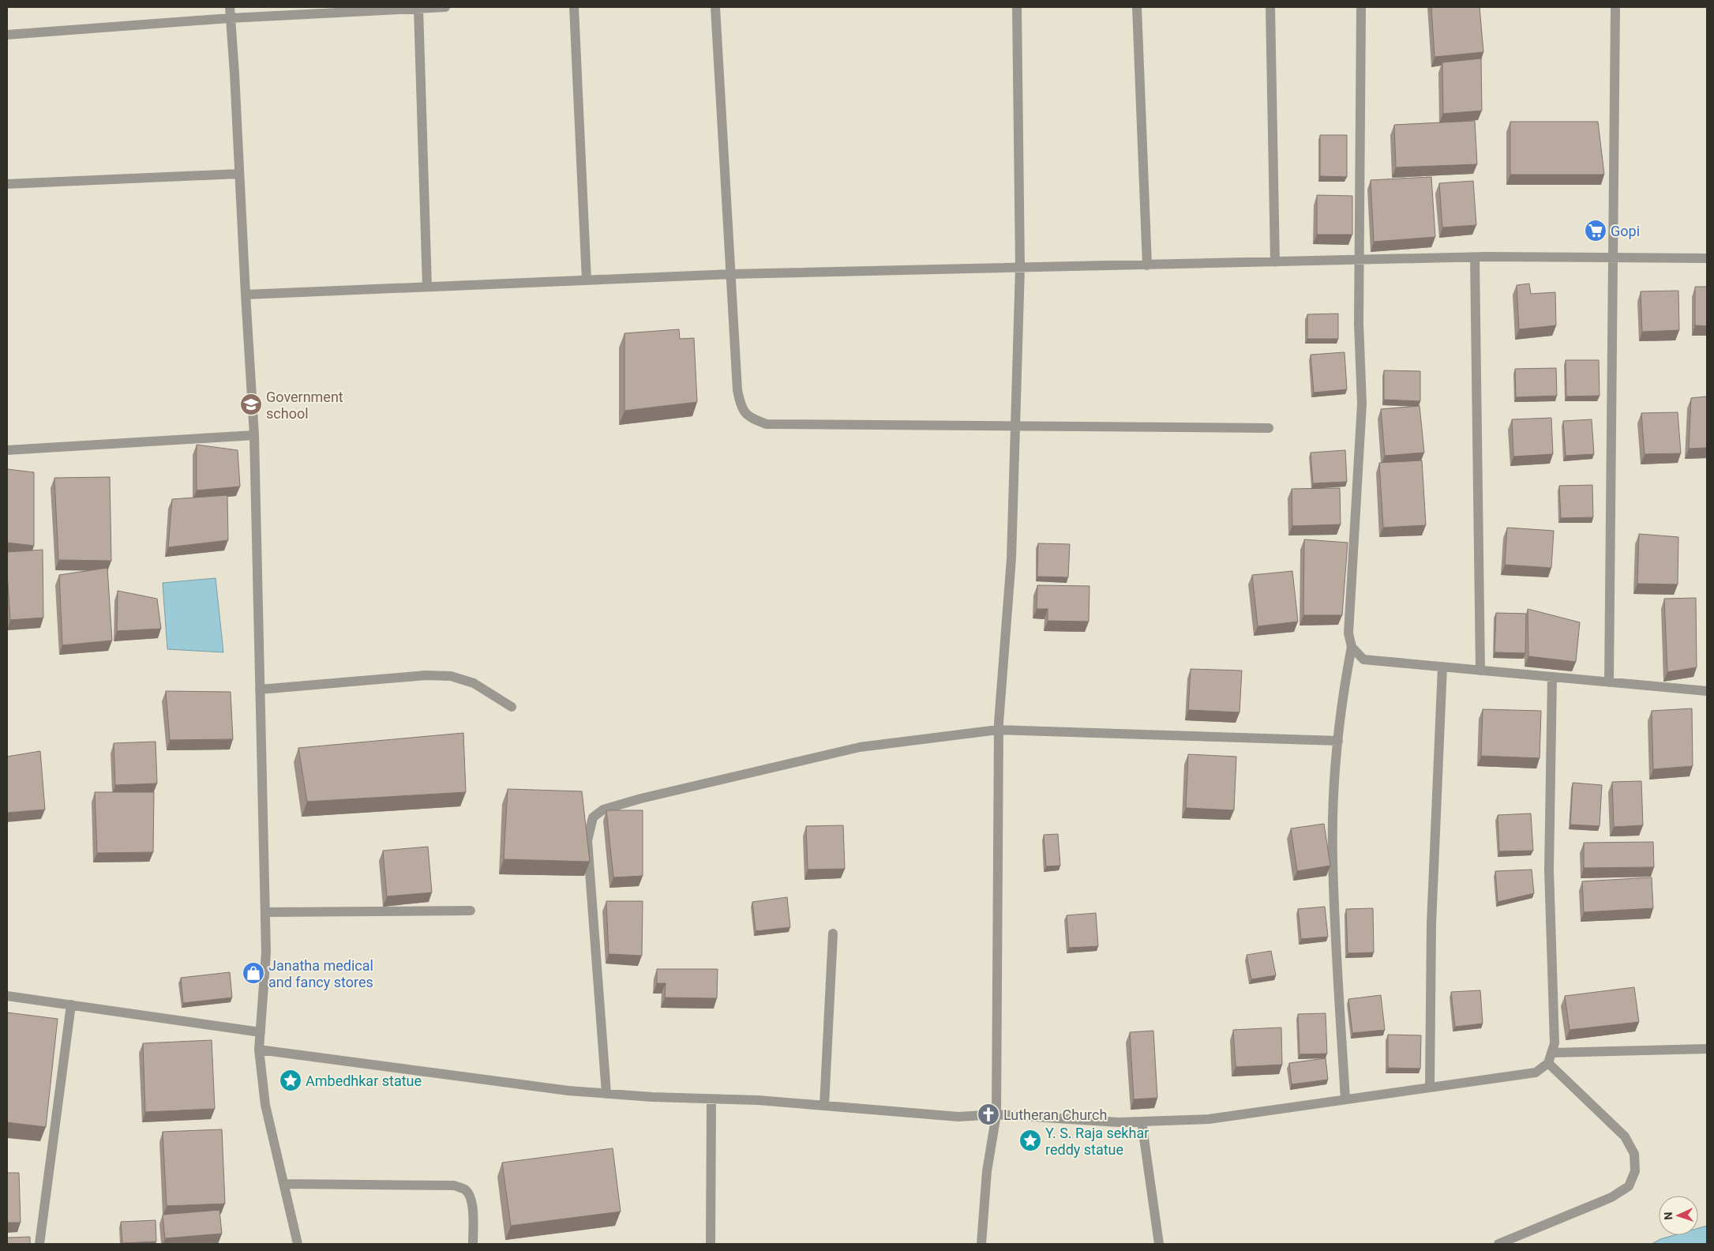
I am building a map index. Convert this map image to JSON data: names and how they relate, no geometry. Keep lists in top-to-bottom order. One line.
{"places":{"supermarket":["Gopi"],"school or university":["Government school"],"shop":["Janatha medical and fancy stores"],"place":["Ambedhkar statue","Y. S. Raja sekhar reddy statue"],"church":["Lutheran Church"]},"north":"left"}
